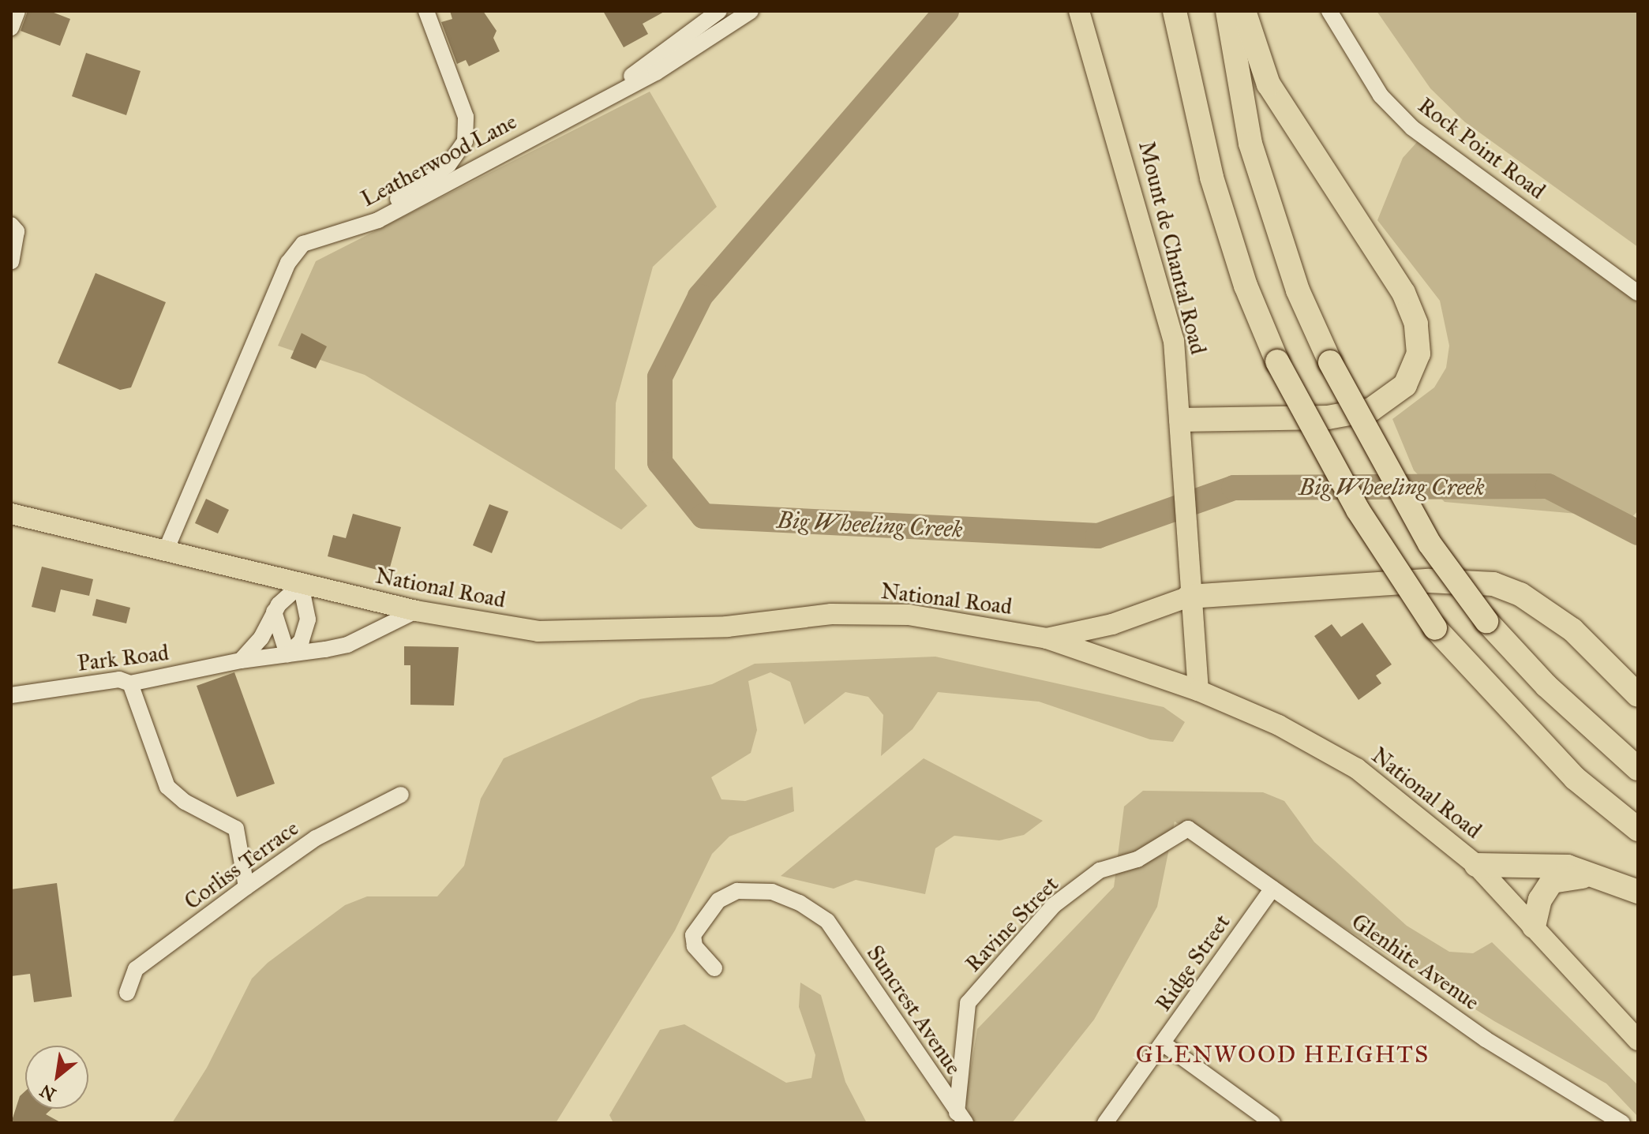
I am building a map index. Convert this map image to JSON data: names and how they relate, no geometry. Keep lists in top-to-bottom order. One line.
{"streets":{"main road":["Mount de Chantal Road","National Road"],"street":["Rock Point Road","Leatherwood Lane","Park Road","Corliss Terrace","Ravine Street","Glenhite Avenue","Ridge Street","Suncrest Avenue"]},"crossings":[["Leatherwood Lane","National Road"],["Mount de Chantal Road","National Road"],["National Road","Park Road"],["Ravine Street","Glenhite Avenue"],["Ravine Street","Suncrest Avenue"],["Glenhite Avenue","Ridge Street"]],"districts":["GLENWOOD HEIGHTS"],"water":["Big Wheeling Creek"],"north":"bottom left"}
